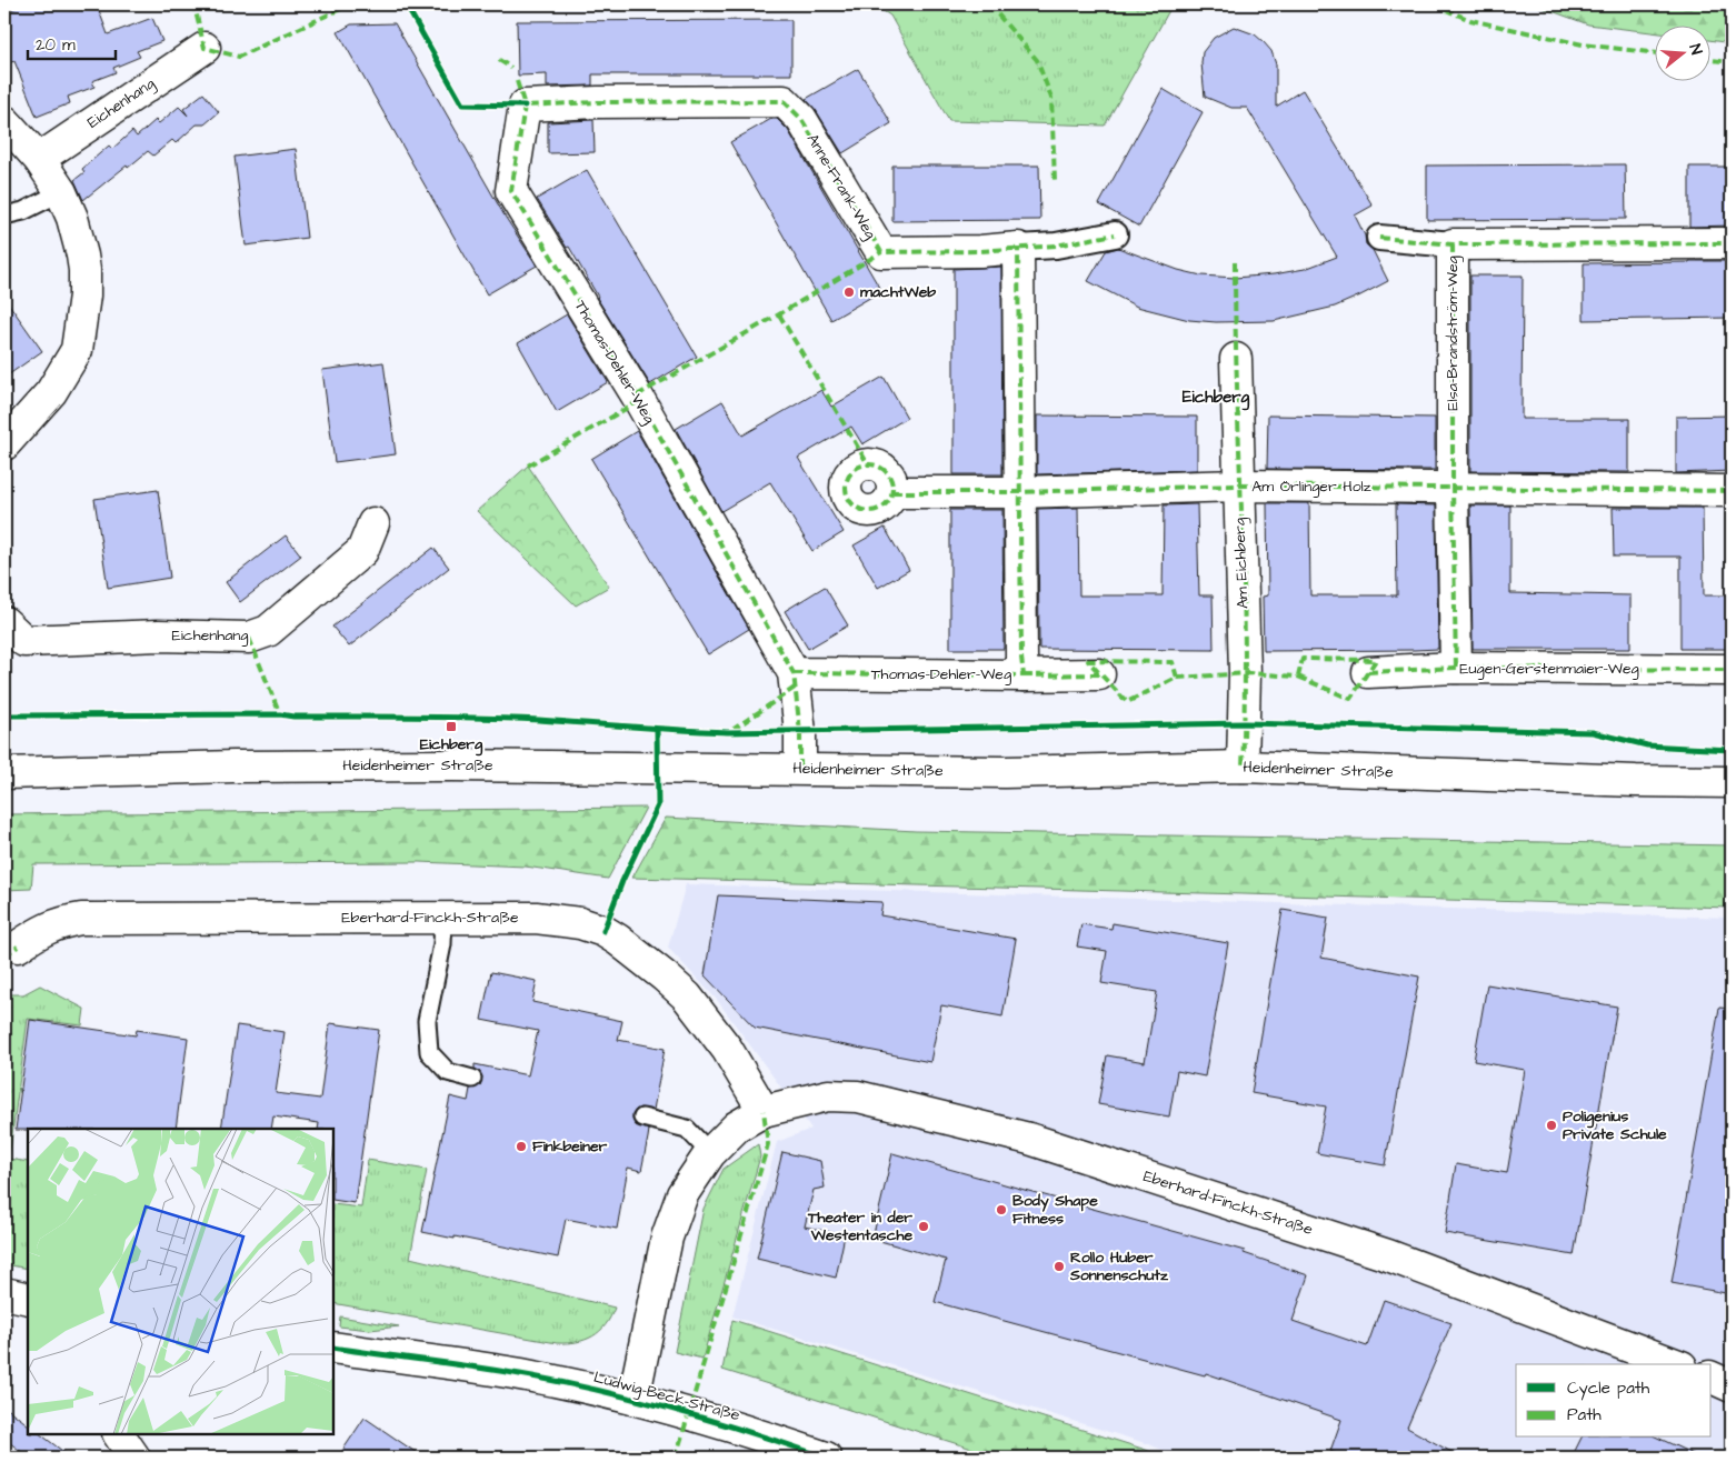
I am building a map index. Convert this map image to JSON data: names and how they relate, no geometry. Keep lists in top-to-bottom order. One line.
{"streets":{"street":["Eichenhang","Anne-Frank-Weg","Elsa-Brandström-Weg","Thomas-Dehler-Weg","Am Örlinger Holz","Am Eichberg","Eugen-Gerstenmaier-Weg","Heidenheimer Straße","Eberhard-Finckh-Straße","Ludwig-Beck-Straße"]},"crossings":[["Anne-Frank-Weg","Thomas-Dehler-Weg"],["Elsa-Brandström-Weg","Am Örlinger Holz"],["Elsa-Brandström-Weg","Eugen-Gerstenmaier-Weg"],["Thomas-Dehler-Weg","Am Örlinger Holz"],["Thomas-Dehler-Weg","Heidenheimer Straße"],["Am Örlinger Holz","Am Eichberg"],["Am Eichberg","Heidenheimer Straße"],["Eberhard-Finckh-Straße","Ludwig-Beck-Straße"]],"districts":["Eichberg"],"places":{"other":["machtWeb","Poligenius Private Schule","Finkbeiner","Body Shape Fitness","Theater in der Westentasche","Rollo Huber Sonnenschutz"],"transit":["Eichberg"]},"legend":["Cycle path","Path"],"scale_bar":"20 m","north":"right"}
